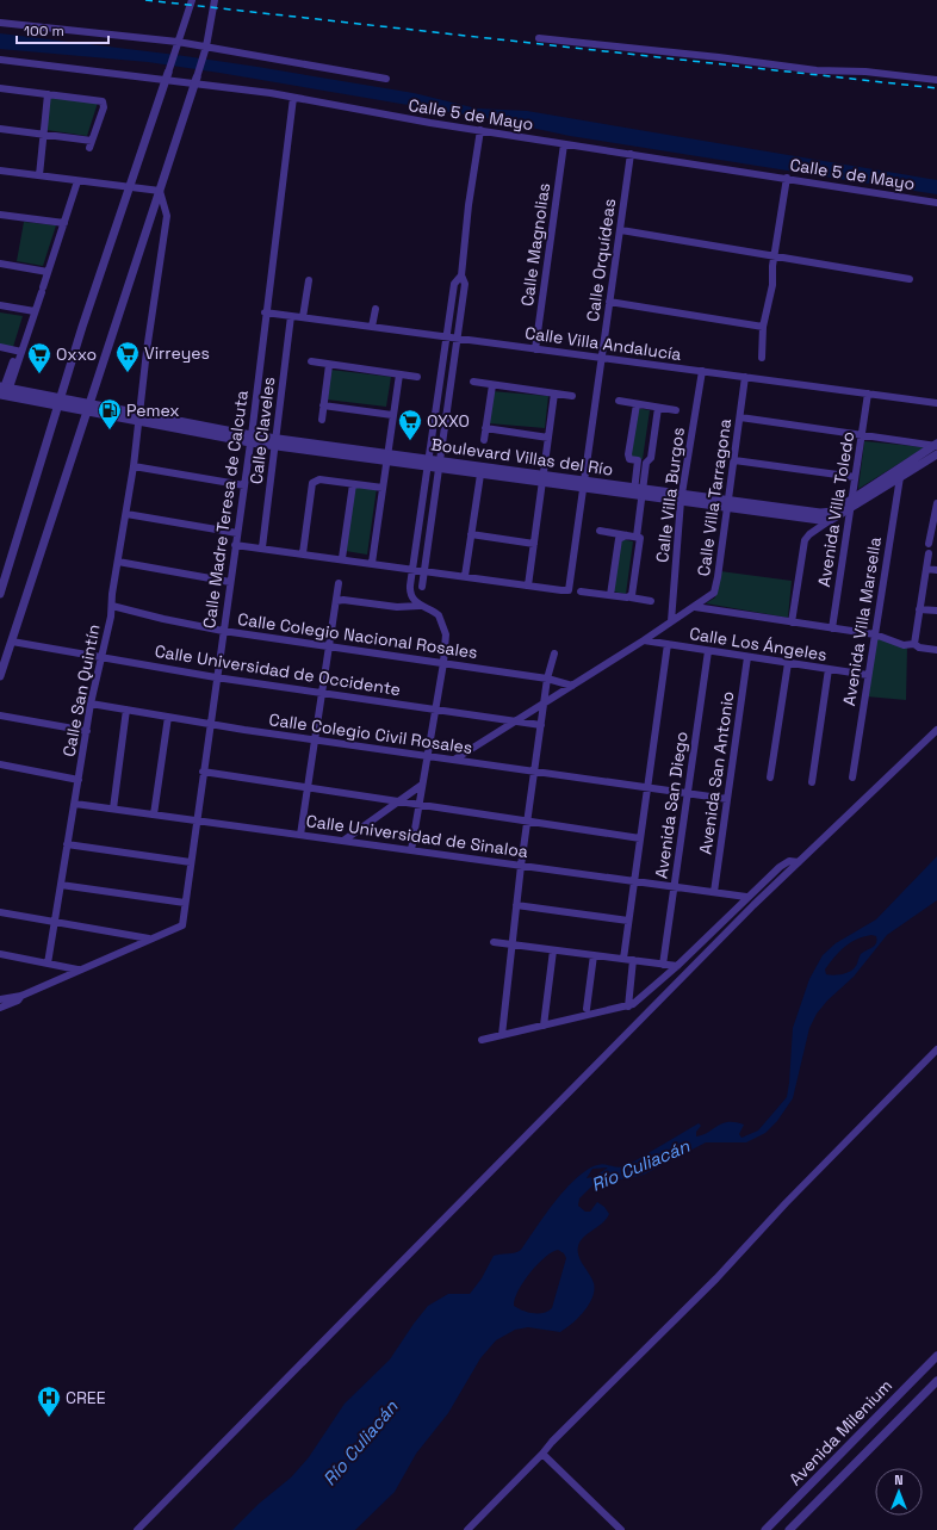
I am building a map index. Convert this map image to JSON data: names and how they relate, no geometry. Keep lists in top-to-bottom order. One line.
{"streets":{"street":["Calle 5 de Mayo","Calle Magnolias","Calle Orquídeas","Calle Villa Andalucía","Calle Claveles","Boulevard Villas del Río","Calle Villa Burgos","Calle Villa Tarragona","Calle Madre Teresa de Calcuta","Avenida Villa Toledo","Avenida Villa Marsella","Calle Colegio Nacional Rosales","Calle Los Ángeles","Calle Universidad de Occidente","Calle San Quintín","Calle Colegio Civil Rosales","Avenida San Antonio","Avenida San Diego","Calle Universidad de Sinaloa","Avenida Milenium"]},"crossings":[["Calle 5 de Mayo","Calle Magnolias"],["Calle 5 de Mayo","Calle Orquídeas"],["Calle 5 de Mayo","Calle Madre Teresa de Calcuta"],["Calle Magnolias","Calle Villa Andalucía"],["Calle Orquídeas","Calle Villa Andalucía"],["Calle Orquídeas","Boulevard Villas del Río"],["Calle Villa Andalucía","Calle Claveles"],["Calle Villa Andalucía","Calle Villa Burgos"],["Calle Villa Andalucía","Calle Villa Tarragona"],["Calle Villa Andalucía","Calle Madre Teresa de Calcuta"],["Calle Villa Andalucía","Avenida Villa Toledo"],["Calle Claveles","Boulevard Villas del Río"],["Boulevard Villas del Río","Calle Villa Burgos"],["Boulevard Villas del Río","Calle Villa Tarragona"],["Boulevard Villas del Río","Calle Madre Teresa de Calcuta"],["Boulevard Villas del Río","Avenida Villa Toledo"],["Boulevard Villas del Río","Avenida Villa Marsella"],["Boulevard Villas del Río","Calle San Quintín"],["Calle Villa Burgos","Calle Villa Tarragona"],["Calle Villa Tarragona","Calle Colegio Nacional Rosales"],["Calle Villa Tarragona","Calle Los Ángeles"],["Calle Villa Tarragona","Calle Universidad de Occidente"],["Calle Villa Tarragona","Calle Colegio Civil Rosales"],["Calle Madre Teresa de Calcuta","Calle Colegio Nacional Rosales"],["Calle Madre Teresa de Calcuta","Calle Universidad de Occidente"],["Calle Madre Teresa de Calcuta","Calle Colegio Civil Rosales"],["Calle Madre Teresa de Calcuta","Calle Universidad de Sinaloa"],["Avenida Villa Marsella","Calle Los Ángeles"],["Calle Colegio Nacional Rosales","Calle San Quintín"],["Calle Los Ángeles","Avenida San Antonio"],["Calle Los Ángeles","Avenida San Diego"],["Calle Universidad de Occidente","Calle San Quintín"],["Calle San Quintín","Calle Colegio Civil Rosales"],["Calle San Quintín","Calle Universidad de Sinaloa"],["Calle Colegio Civil Rosales","Avenida San Antonio"],["Calle Colegio Civil Rosales","Avenida San Diego"],["Avenida San Antonio","Calle Universidad de Sinaloa"],["Avenida San Diego","Calle Universidad de Sinaloa"]],"water":["Río Culiacán"],"places":{"supermarket":["Virreyes","Oxxo","OXXO"],"fuel station":["Pemex"],"hospital":["CREE"]},"scale_bar":"100 m","north":"top"}
